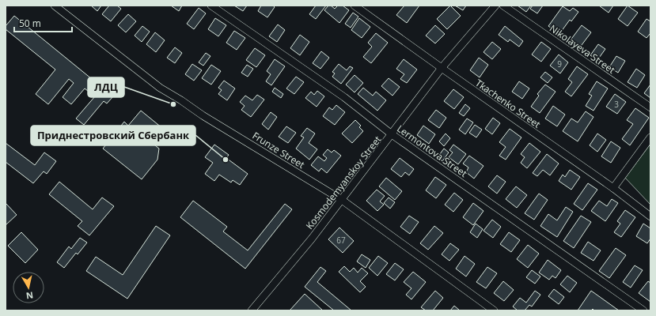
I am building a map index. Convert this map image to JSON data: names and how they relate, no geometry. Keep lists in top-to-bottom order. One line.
{"streets":{"street":["Nikolayeva Street","Tkachenko Street","Frunze Street","Lermontova Street","Kosmodemyanskoy Street"]},"crossings":[["Tkachenko Street","Kosmodemyanskoy Street"],["Frunze Street","Kosmodemyanskoy Street"],["Lermontova Street","Kosmodemyanskoy Street"]],"places":["ЛДЦ","Приднестровский Сбербанк"],"house_numbers":["9","3","67"],"scale_bar":"50 m","north":"bottom"}
